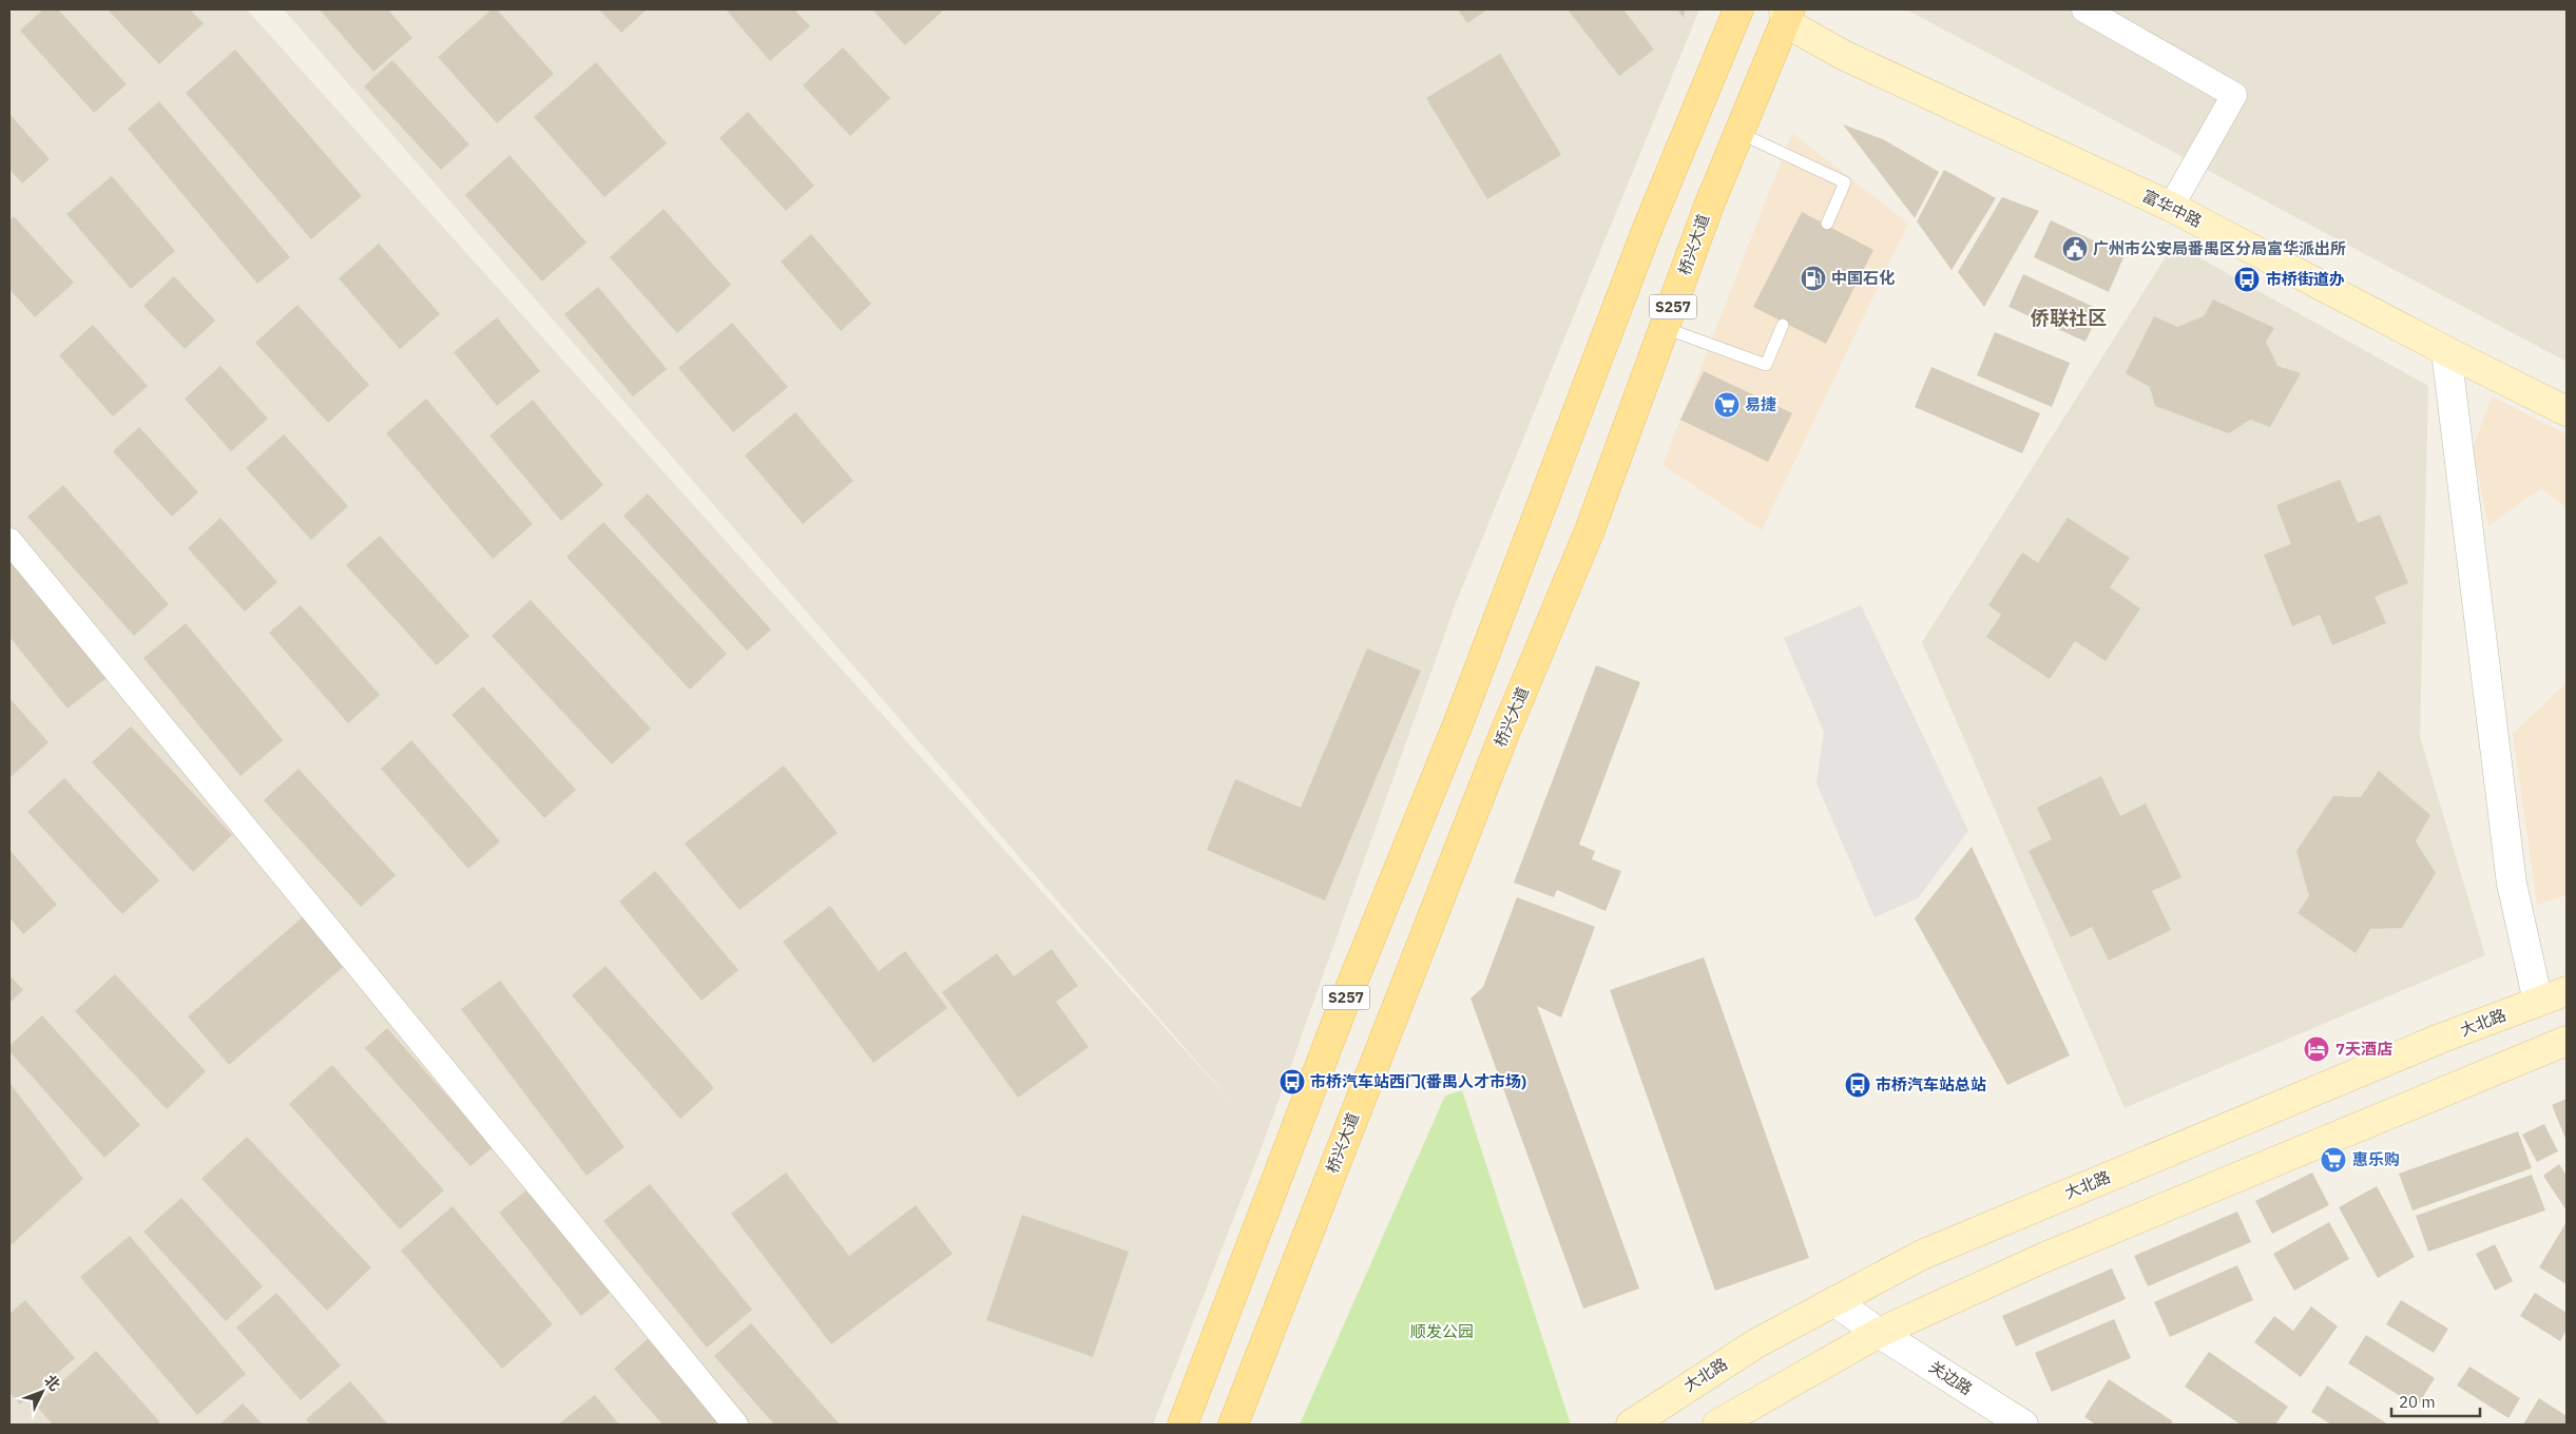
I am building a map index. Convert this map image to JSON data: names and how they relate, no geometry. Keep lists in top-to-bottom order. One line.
{"streets":{"main road":["富华中路","桥兴大道","S257","大北路"],"street":["关边路"]},"crossings":[["富华中路","桥兴大道"],["大北路","关边路"]],"districts":["侨联社区"],"parks":["顺发公园"],"places":{"public building":["广州市公安局番禺区分局富华派出所"],"fuel station":["中国石化"],"bus stop":["市桥街道办","市桥汽车站西门(番禺人才市场)","市桥汽车站总站"],"supermarket":["易捷","惠乐购"],"hotel":["7天酒店"]},"scale_bar":"20 m","north":"top right"}
